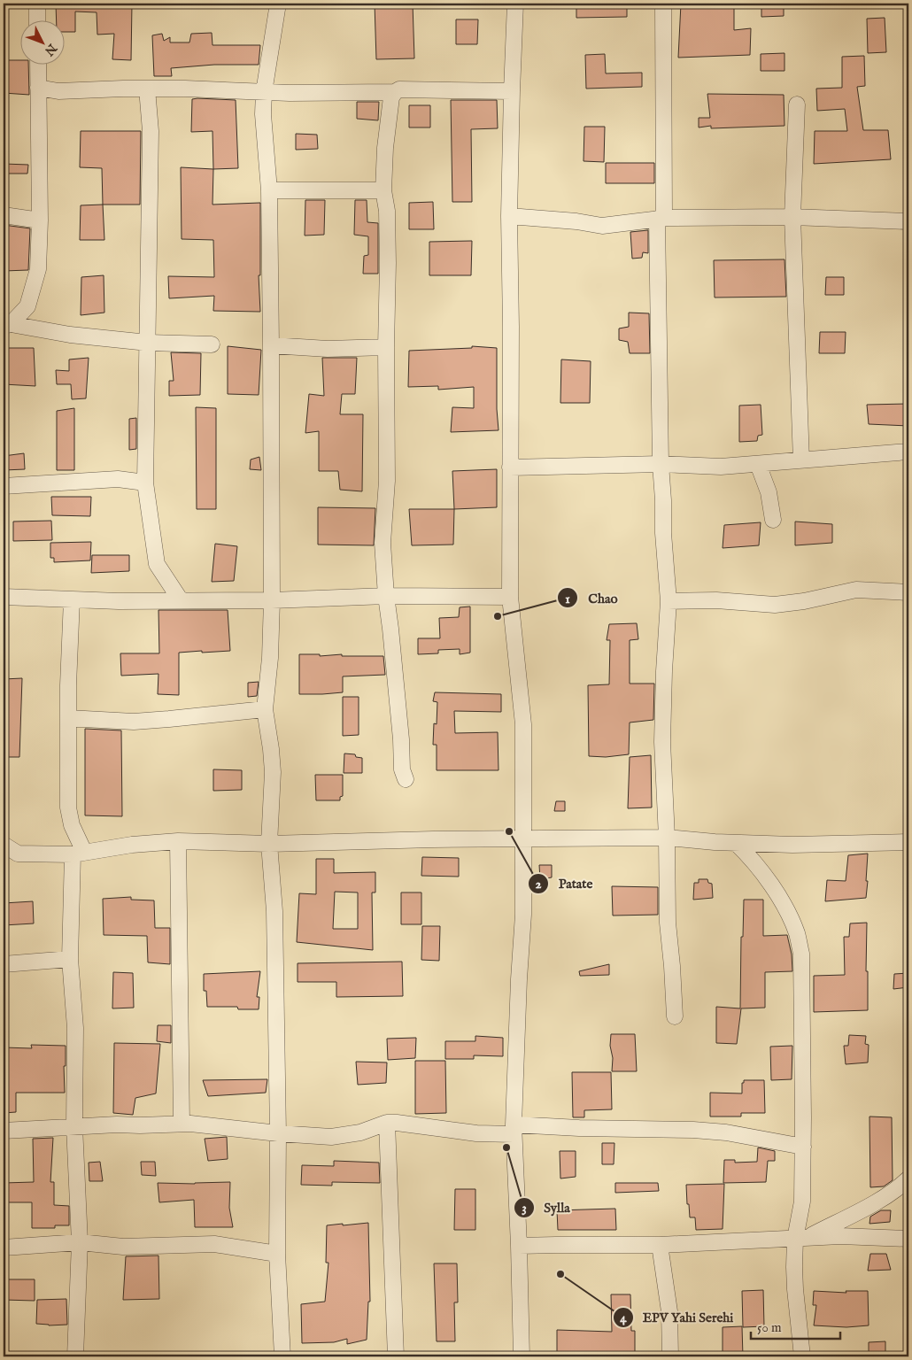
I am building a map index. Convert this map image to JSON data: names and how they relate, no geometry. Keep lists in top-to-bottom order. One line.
{"places":["Chao","Patate","Sylla","EPV Yahi Serehi"],"scale_bar":"50 m","north":"bottom right"}
